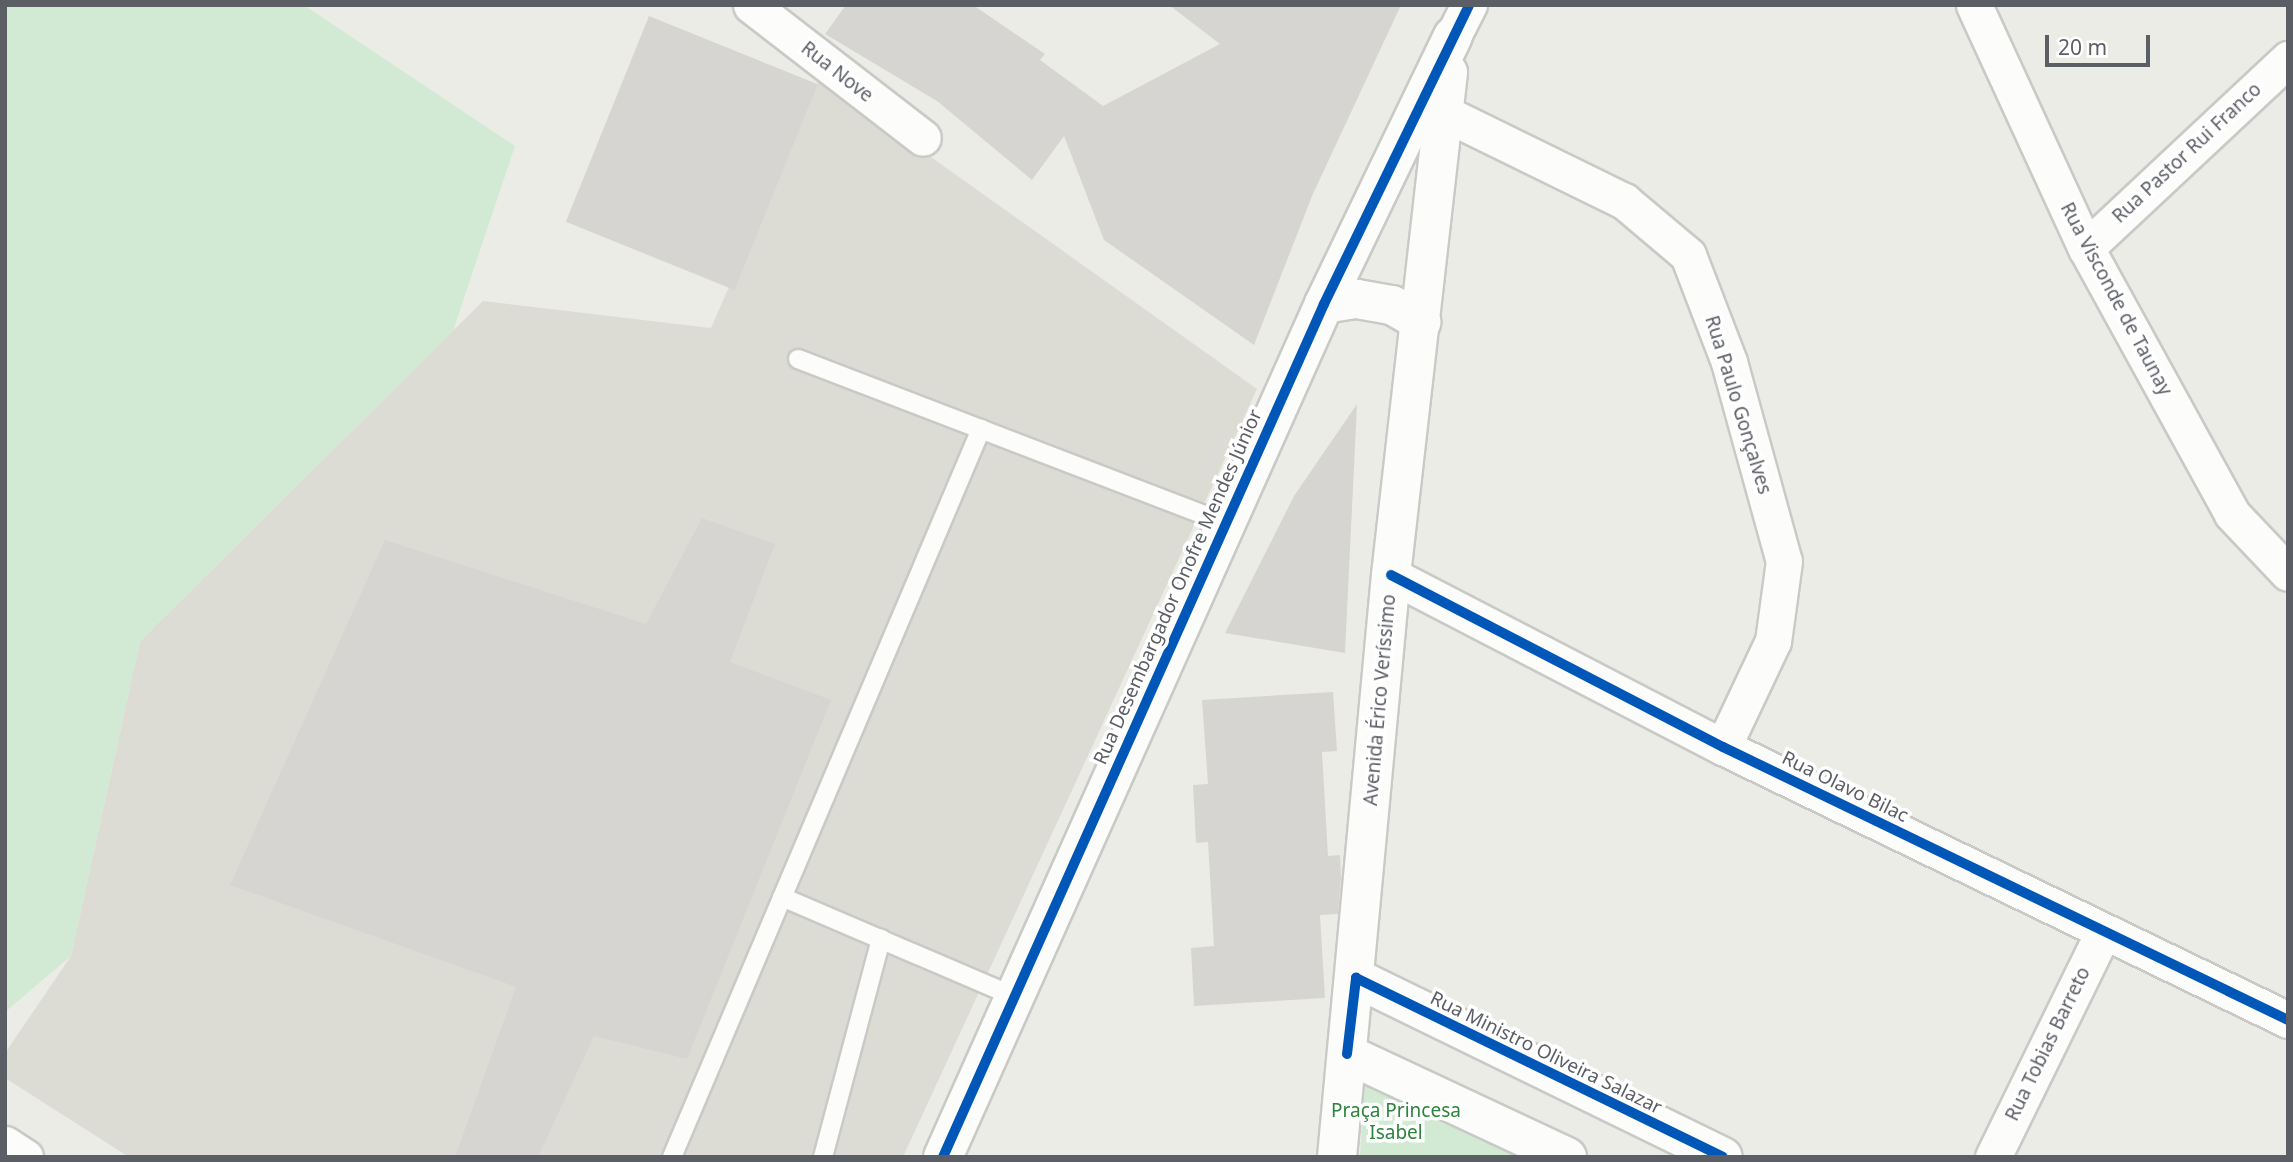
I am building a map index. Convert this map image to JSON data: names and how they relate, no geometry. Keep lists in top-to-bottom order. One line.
{"streets":{"street":["Rua Nove","Rua Pastor Rui Franco","Rua Visconde de Taunay","Rua Paulo Gonçalves","Rua Desembargador Onofre Mendes Júnior","Avenida Érico Veríssimo","Rua Olavo Bilac","Rua Tobias Barreto","Rua Ministro Oliveira Salazar"]},"crossings":[["Rua Pastor Rui Franco","Rua Visconde de Taunay"],["Rua Paulo Gonçalves","Avenida Érico Veríssimo"],["Rua Paulo Gonçalves","Rua Olavo Bilac"],["Rua Desembargador Onofre Mendes Júnior","Avenida Érico Veríssimo"],["Avenida Érico Veríssimo","Rua Olavo Bilac"],["Avenida Érico Veríssimo","Rua Ministro Oliveira Salazar"],["Rua Olavo Bilac","Rua Tobias Barreto"]],"parks":["Praça Princesa Isabel"],"scale_bar":"20 m"}
